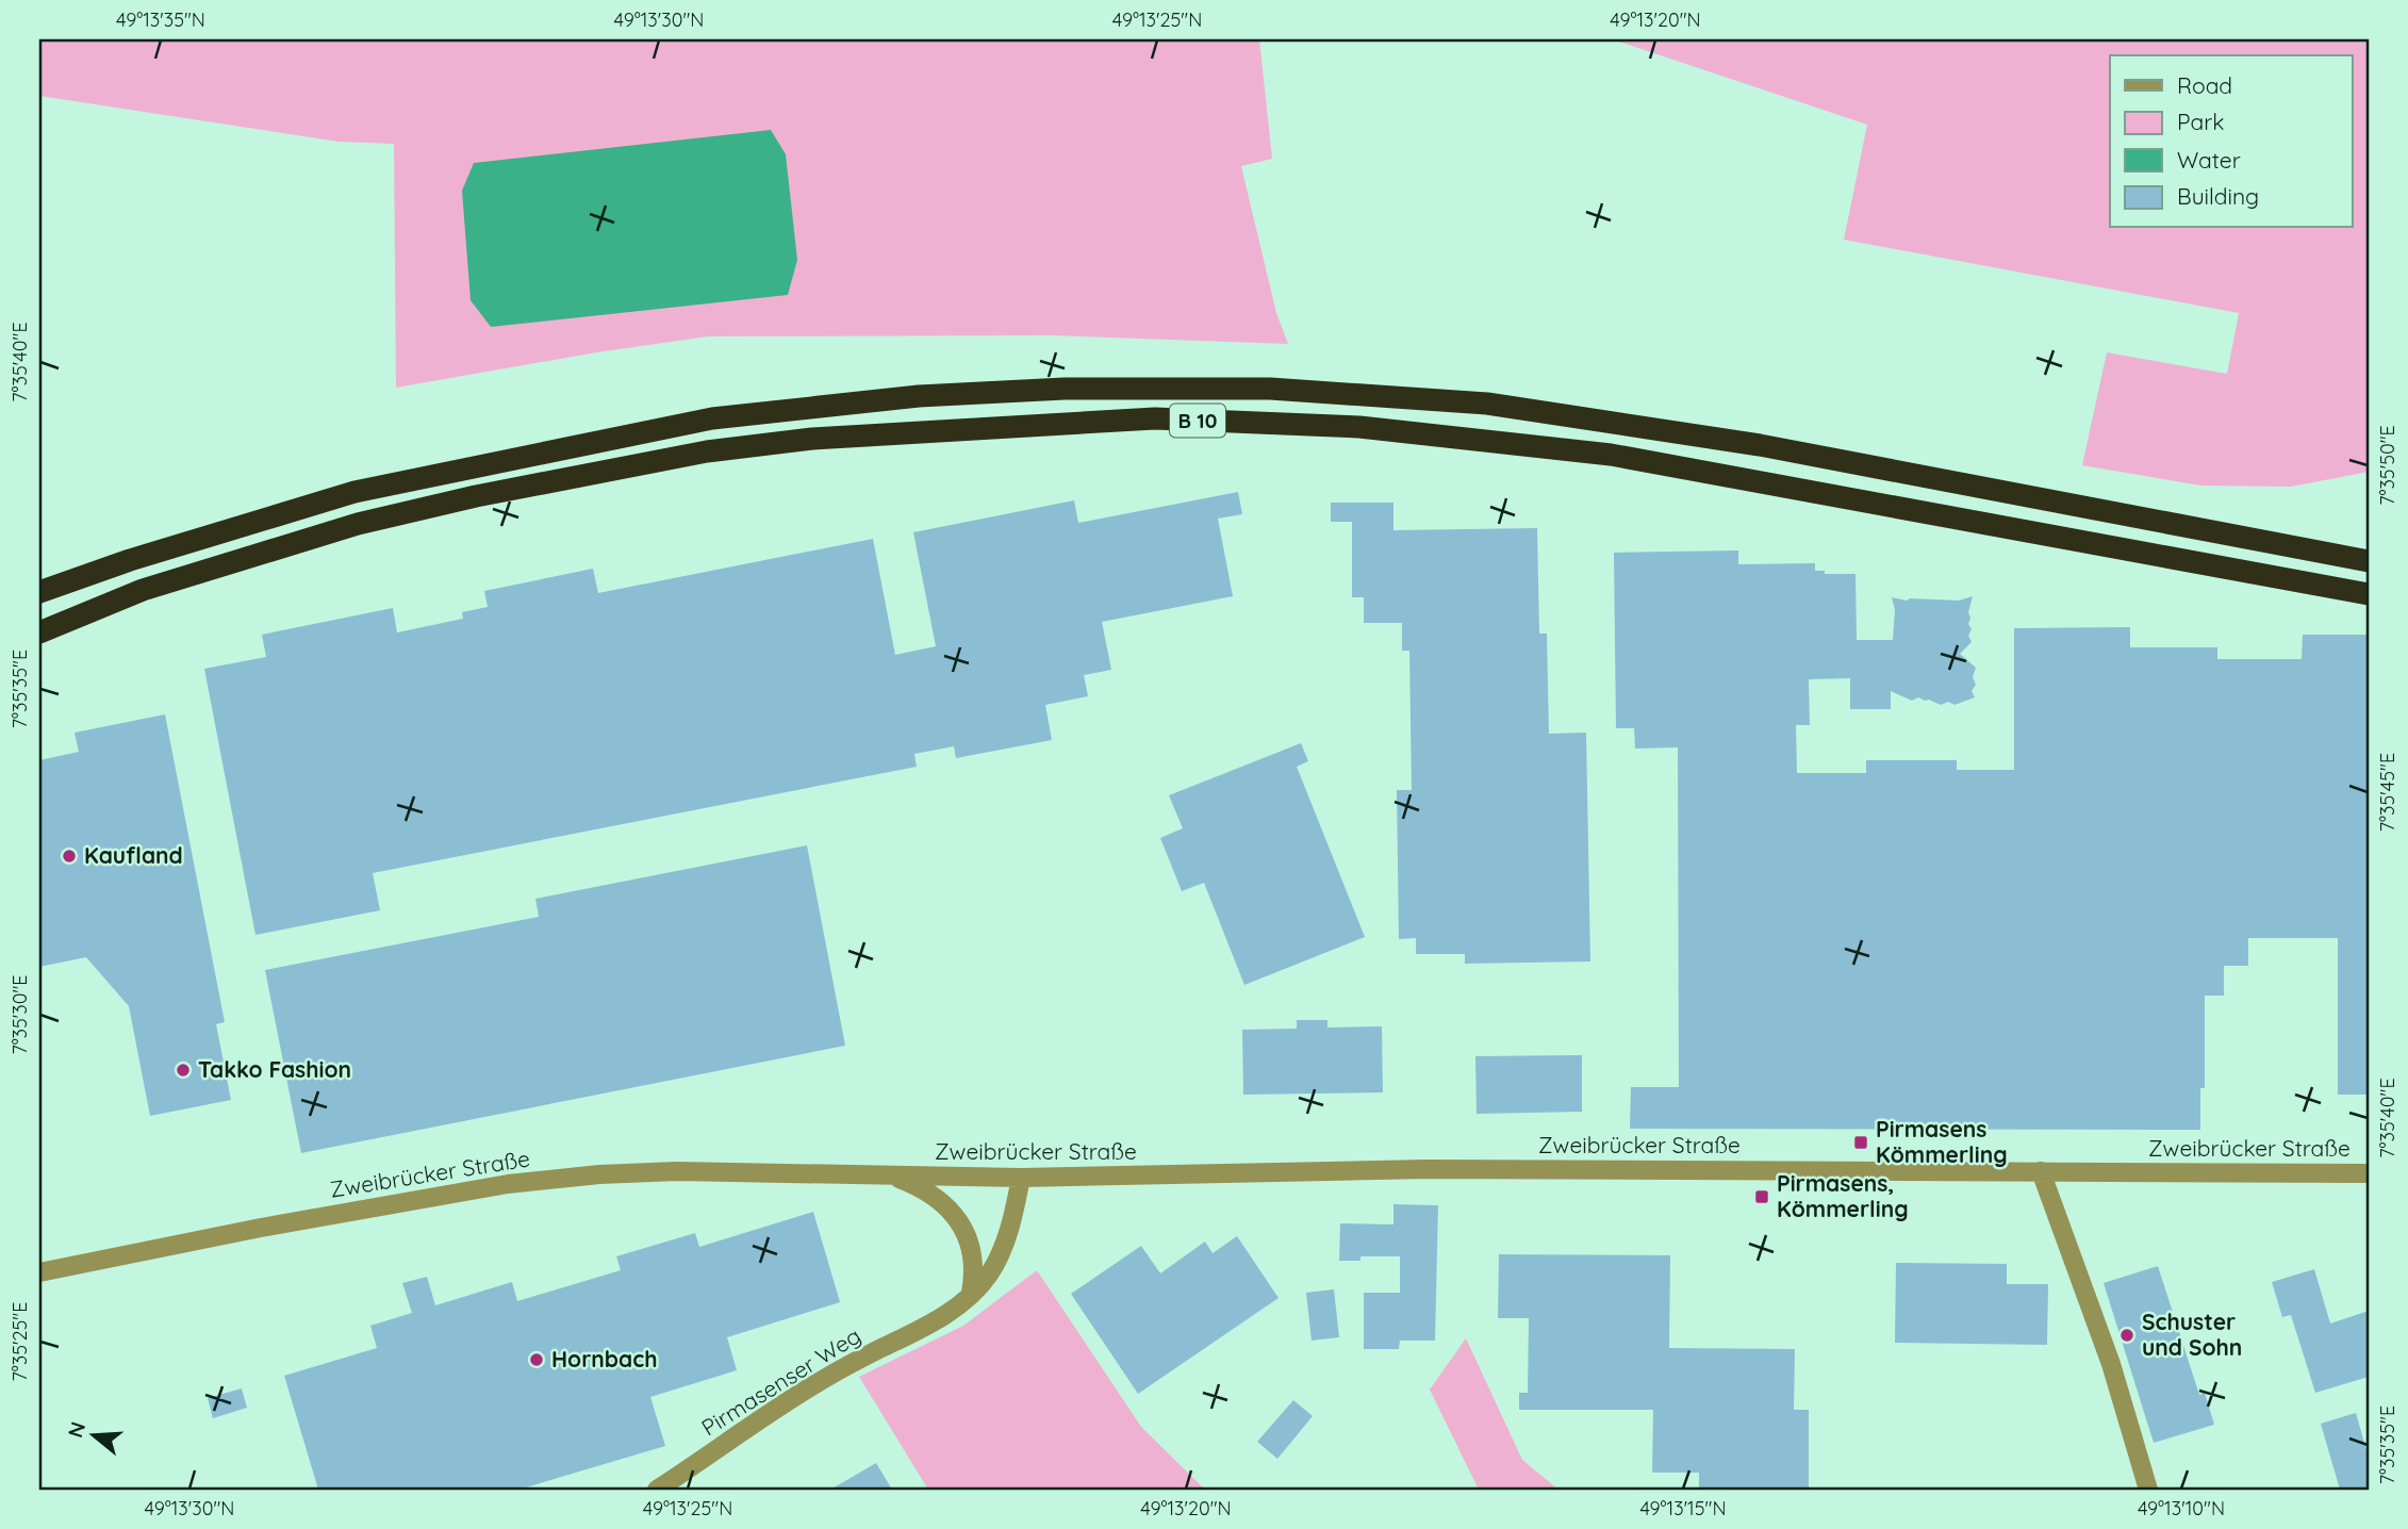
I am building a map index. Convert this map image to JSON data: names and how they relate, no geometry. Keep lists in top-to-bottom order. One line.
{"streets":{"highway":["B 10"],"street":["Zweibrücker Straße","Pirmasenser Weg"]},"crossings":[["Zweibrücker Straße","Pirmasenser Weg"]],"places":{"other":["Kaufland","Takko Fashion","Schuster und Sohn","Hornbach"],"transit":["Pirmasens Kömmerling","Pirmasens, Kömmerling"]},"legend":["Road","Park","Water","Building"],"north":"left","coordinates":["49°13'35\"N","49°13'30\"N","49°13'25\"N","49°13'20\"N","7°35'40\"E","7°35'50\"E","7°35'35\"E","7°35'45\"E","7°35'30\"E","7°35'25\"E","49°13'15\"N","49°13'10\"N"]}
